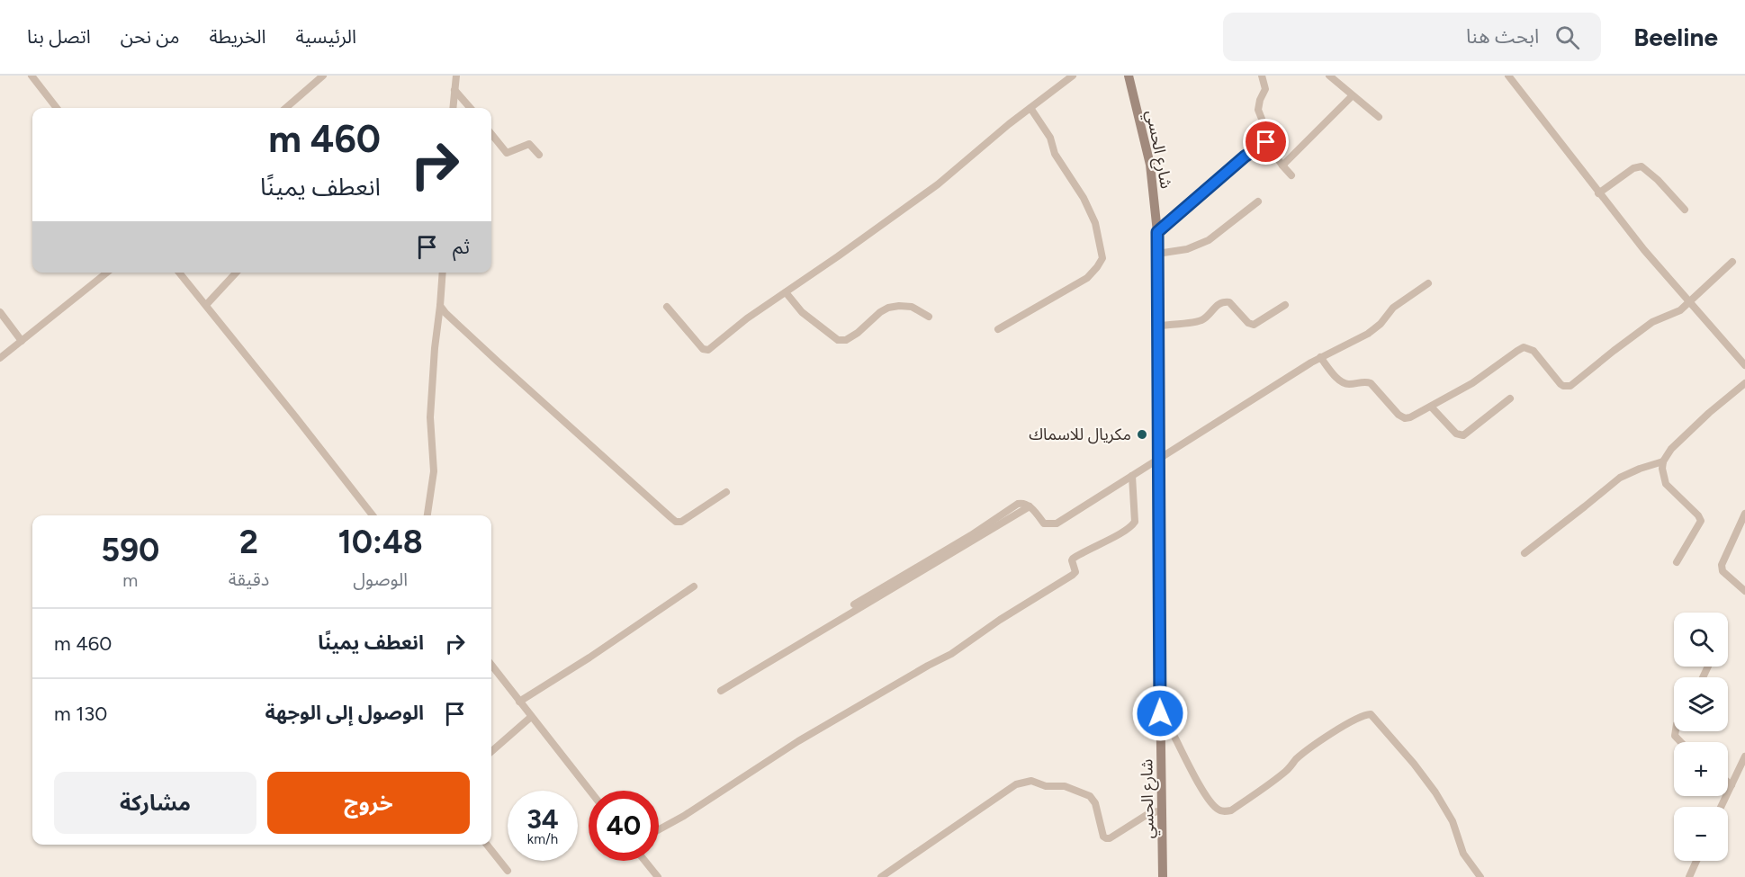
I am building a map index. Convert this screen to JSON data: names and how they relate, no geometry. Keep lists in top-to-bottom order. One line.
{"streets":{"street":["شارع الحسي"]},"places":["مكريال للاسماك"],"page":{"header":"Beeline","search":"ابحث هنا","nav":["الرئيسية","الخريطة","من نحن","اتصل بنا"],"turn":["460 m","انعطف يمينًا"],"then":"ثم","eta":["10:48","الوصول","2","دقيقة","590","m"],"list":[{"name":"انعطف يمينًا","value":"460 m"},{"name":"الوصول إلى الوجهة","value":"130 m"}],"map_buttons":["+","−"],"buttons":["خروج","مشاركة"],"speed":"34 km/h","limit":"40"}}
